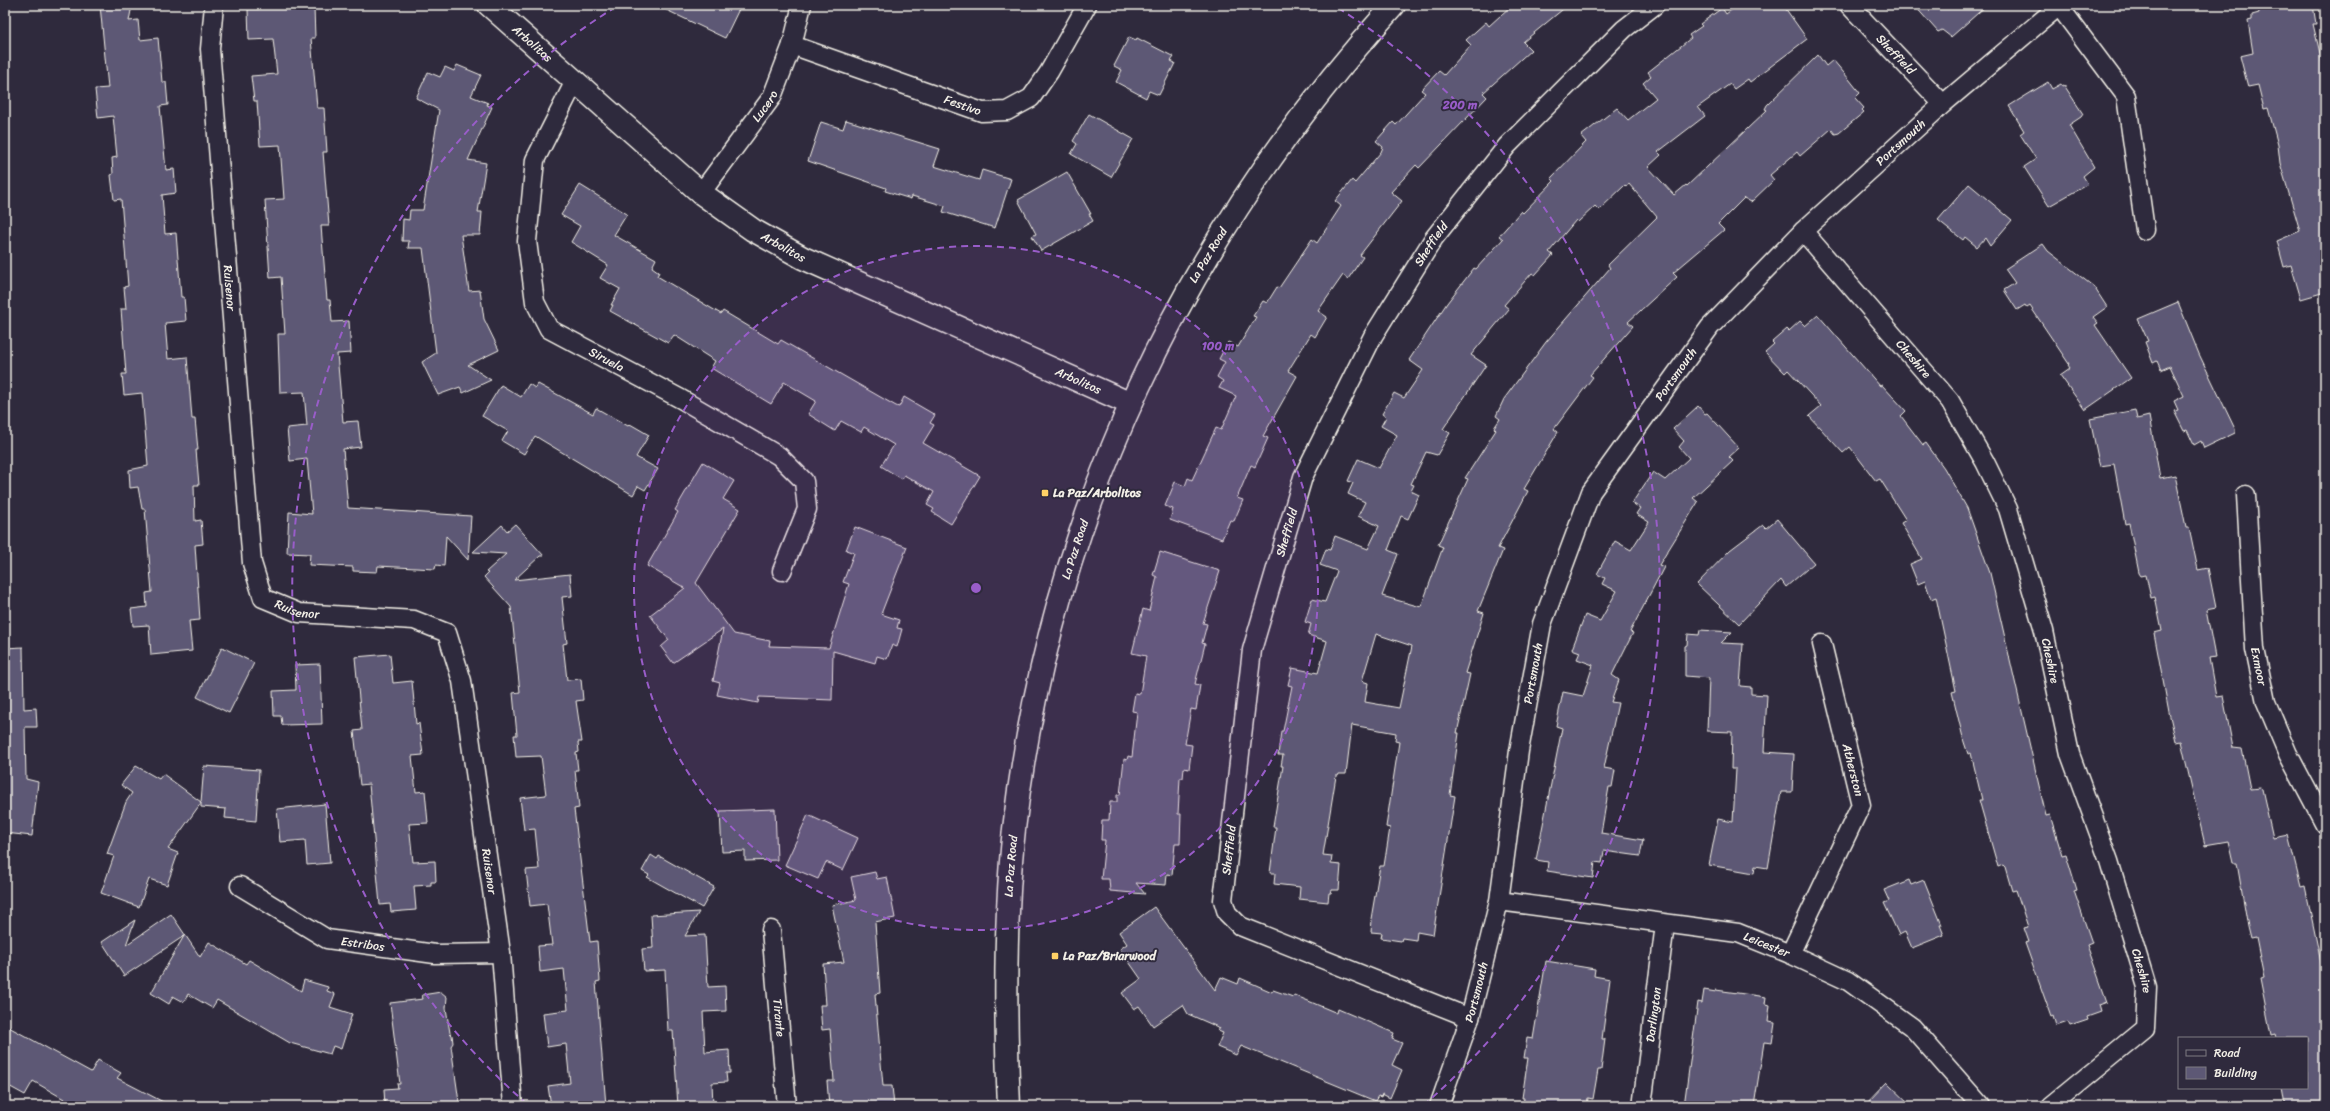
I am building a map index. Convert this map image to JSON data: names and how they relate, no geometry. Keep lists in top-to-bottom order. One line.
{"streets":{"main road":["Arbolitos","La Paz Road"],"street":["Sheffield","Festivo","Lucero","Portsmouth","Ruisenor","Cheshire","Siruela","Exmoor","Atherston","Estribos","Leicester","Darlington","Tirante"]},"crossings":[["Arbolitos","Lucero"],["Arbolitos","La Paz Road"],["Arbolitos","Siruela"],["Sheffield","Portsmouth"],["Festivo","Lucero"],["Portsmouth","Cheshire"],["Portsmouth","Leicester"],["Ruisenor","Estribos"],["Atherston","Leicester"],["Leicester","Darlington"]],"places":{"transit":["La Paz/Arbolitos","La Paz/Briarwood"]},"legend":["Road","Building"],"rings":["200 m","100 m"]}
